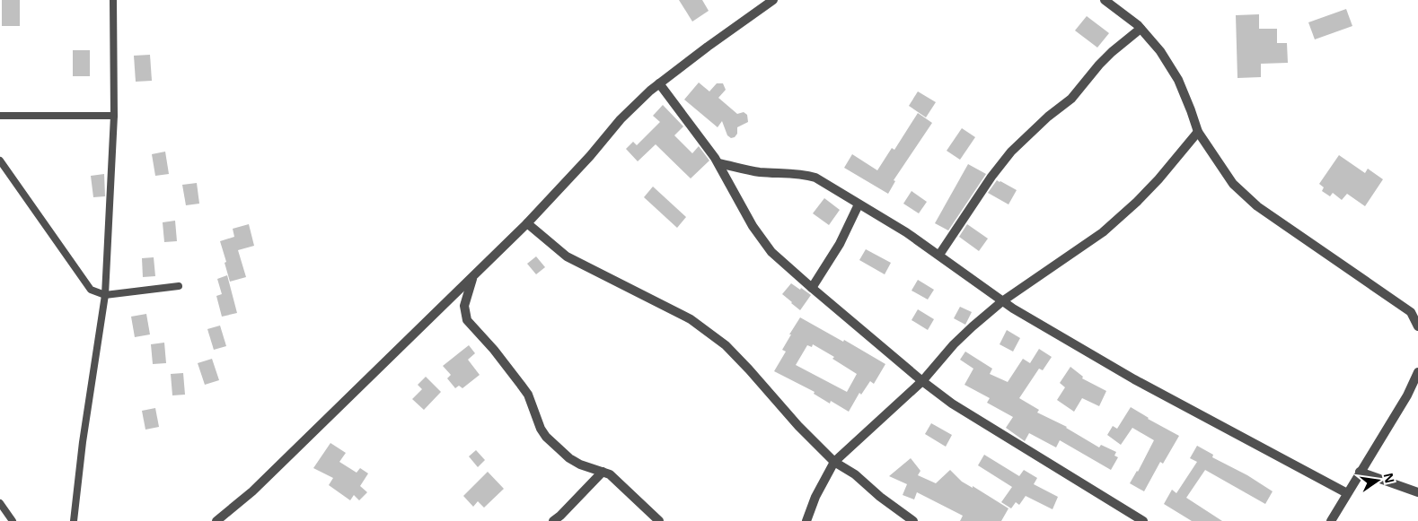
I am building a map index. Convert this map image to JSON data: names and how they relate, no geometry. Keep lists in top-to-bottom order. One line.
{"north":"right"}
